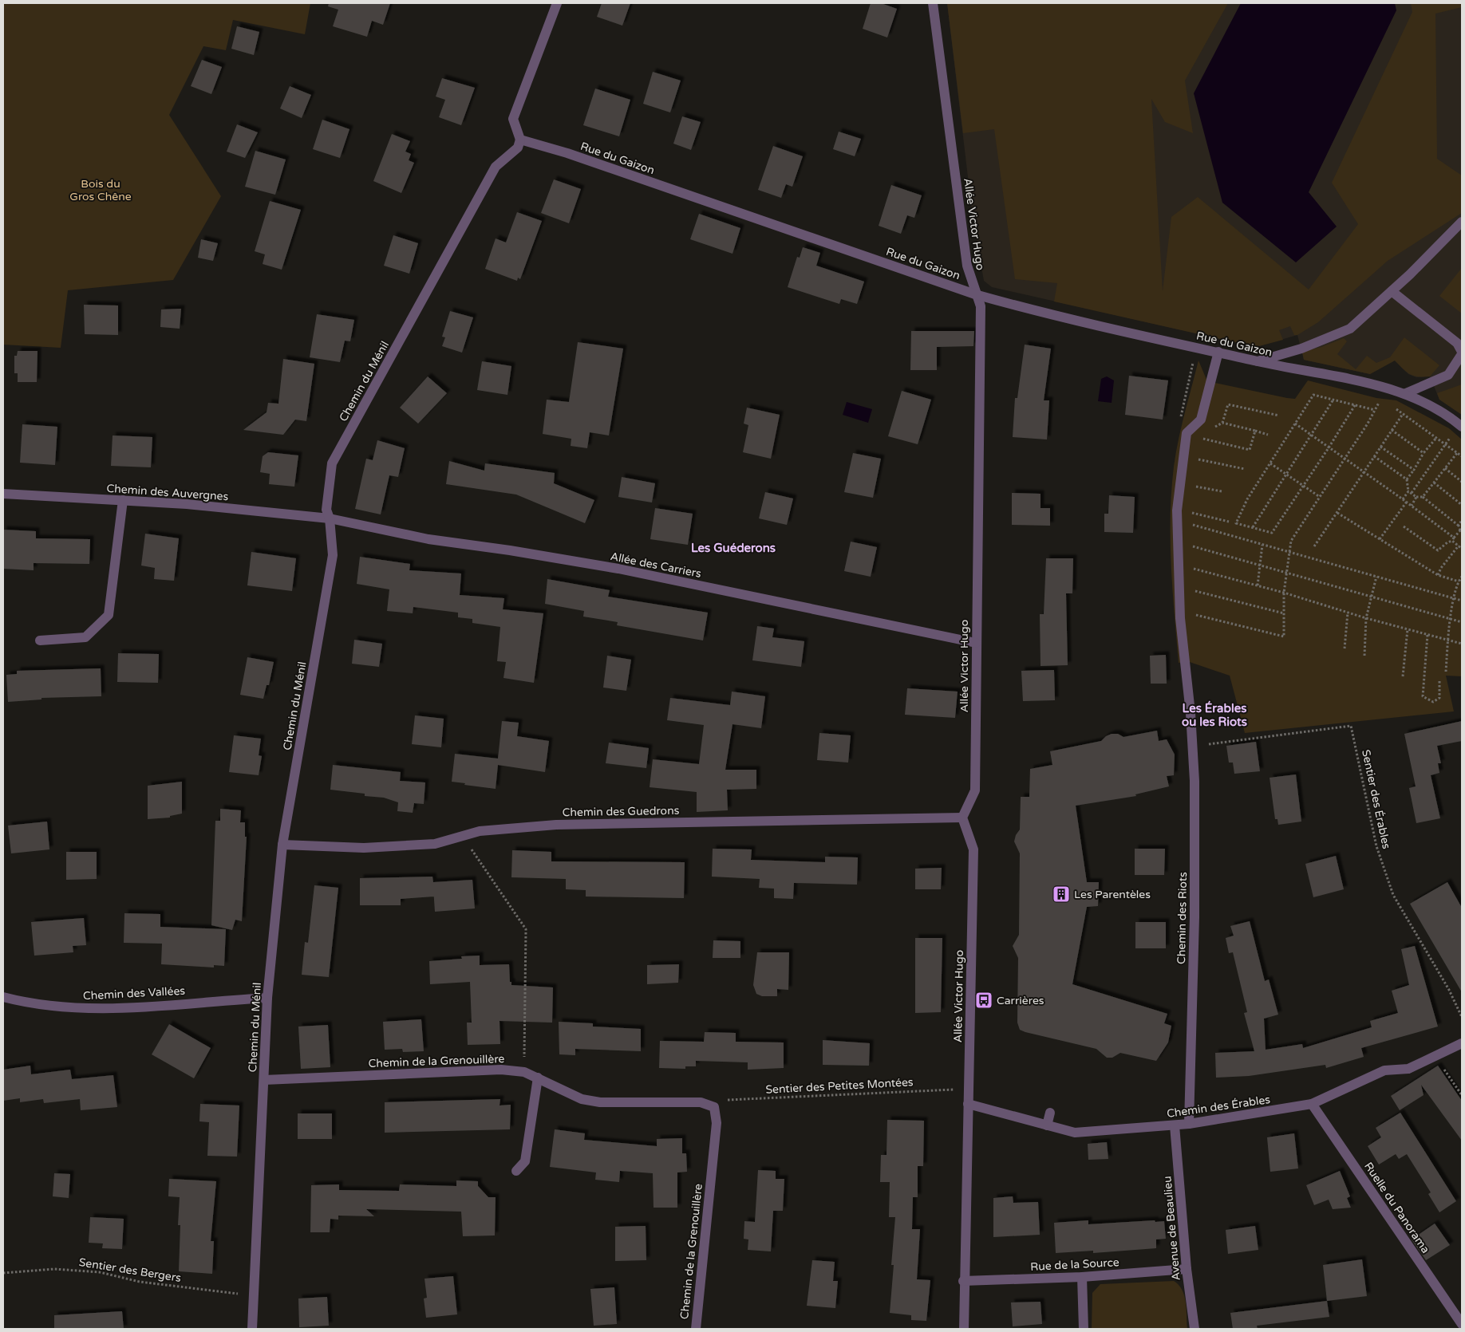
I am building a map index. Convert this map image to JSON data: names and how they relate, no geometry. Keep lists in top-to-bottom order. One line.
{"streets":{"street":["Rue du Gaizon","Allée Victor Hugo","Chemin du Ménil","Chemin des Auvergnes","Allée des Carriers","Chemin des Guedrons","Chemin des Riots","Chemin des Vallées","Chemin de la Grenouillère","Chemin des Érables","Ruelle du Panorama","Avenue de Beaulieu","Rue de la Source"],"path":["Sentier des Érables","Sentier des Petites Montées","Sentier des Bergers"]},"crossings":[["Rue du Gaizon","Allée Victor Hugo"],["Rue du Gaizon","Chemin du Ménil"],["Rue du Gaizon","Chemin des Riots"],["Allée Victor Hugo","Allée des Carriers"],["Allée Victor Hugo","Chemin des Guedrons"],["Allée Victor Hugo","Sentier des Petites Montées"],["Allée Victor Hugo","Chemin des Érables"],["Allée Victor Hugo","Rue de la Source"],["Chemin du Ménil","Chemin des Auvergnes"],["Chemin du Ménil","Allée des Carriers"],["Chemin du Ménil","Chemin des Guedrons"],["Chemin du Ménil","Chemin des Vallées"],["Chemin du Ménil","Chemin de la Grenouillère"],["Chemin du Ménil","Sentier des Bergers"],["Chemin des Auvergnes","Allée des Carriers"],["Sentier des Érables","Chemin des Riots"],["Chemin des Riots","Chemin des Érables"],["Chemin de la Grenouillère","Sentier des Petites Montées"],["Chemin des Érables","Ruelle du Panorama"],["Chemin des Érables","Avenue de Beaulieu"],["Avenue de Beaulieu","Rue de la Source"]],"districts":["Les Guéderons","Les Érables ou les Riots"],"parks":["Bois du Gros Chêne"],"places":{"building":["Les Parentèles"],"bus stop":["Carrières"]}}
